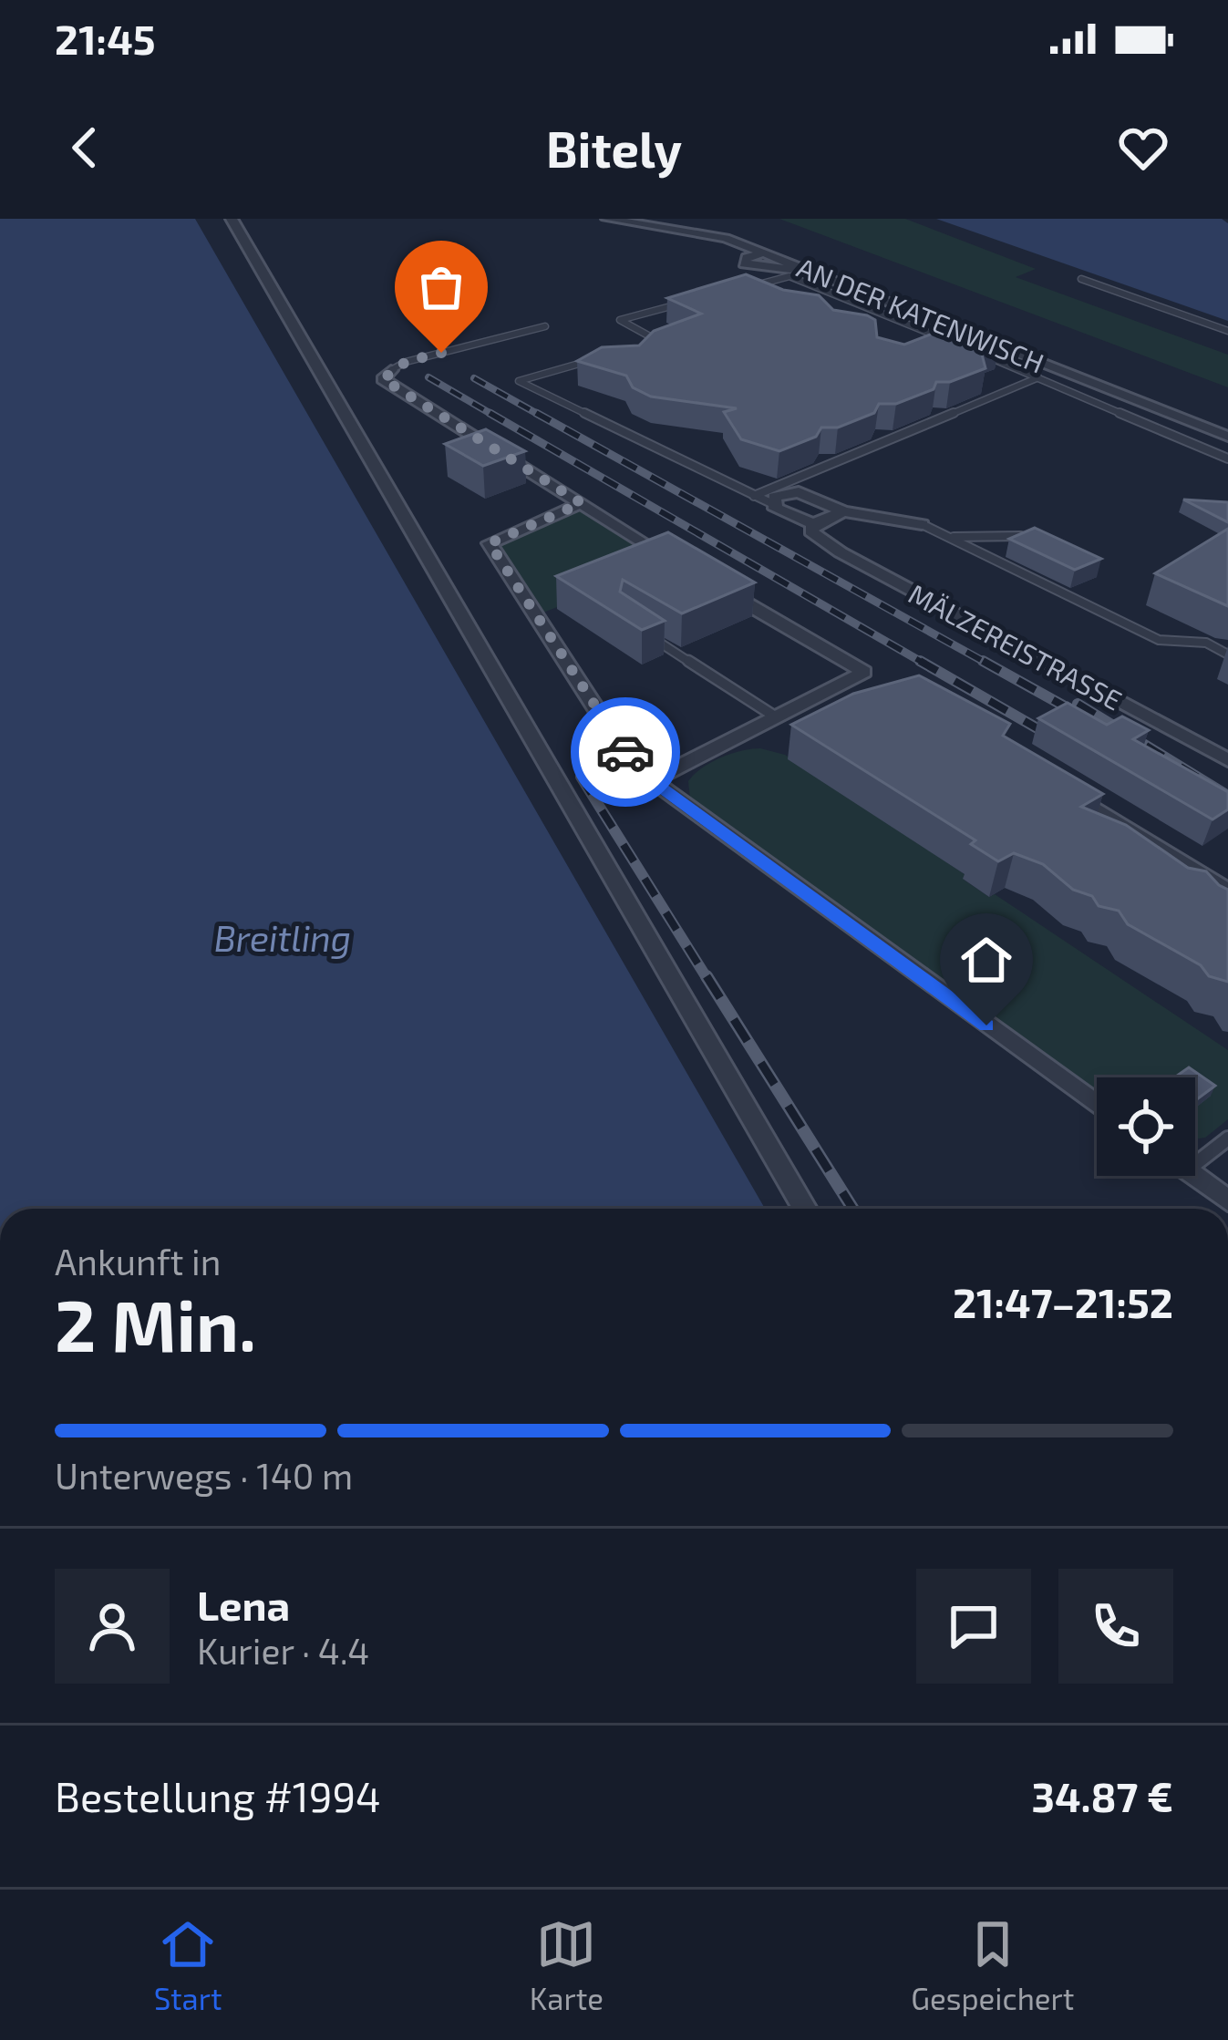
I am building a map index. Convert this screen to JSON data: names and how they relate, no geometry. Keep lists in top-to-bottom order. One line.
{"streets":{"street":["AN DER KATENWISCH","MÄLZEREISTRASSE"]},"water":["Breitling"],"page":{"status":"21:45","header":"Bitely","heading":["2 Min.","Ankunft in","21:47–21:52"],"panel":["Lena","Kurier · 4.4","Bestellung #1994","34.87 €"],"bar":"Unterwegs · 140 m","tabs":["Start","Karte","Gespeichert"]}}
